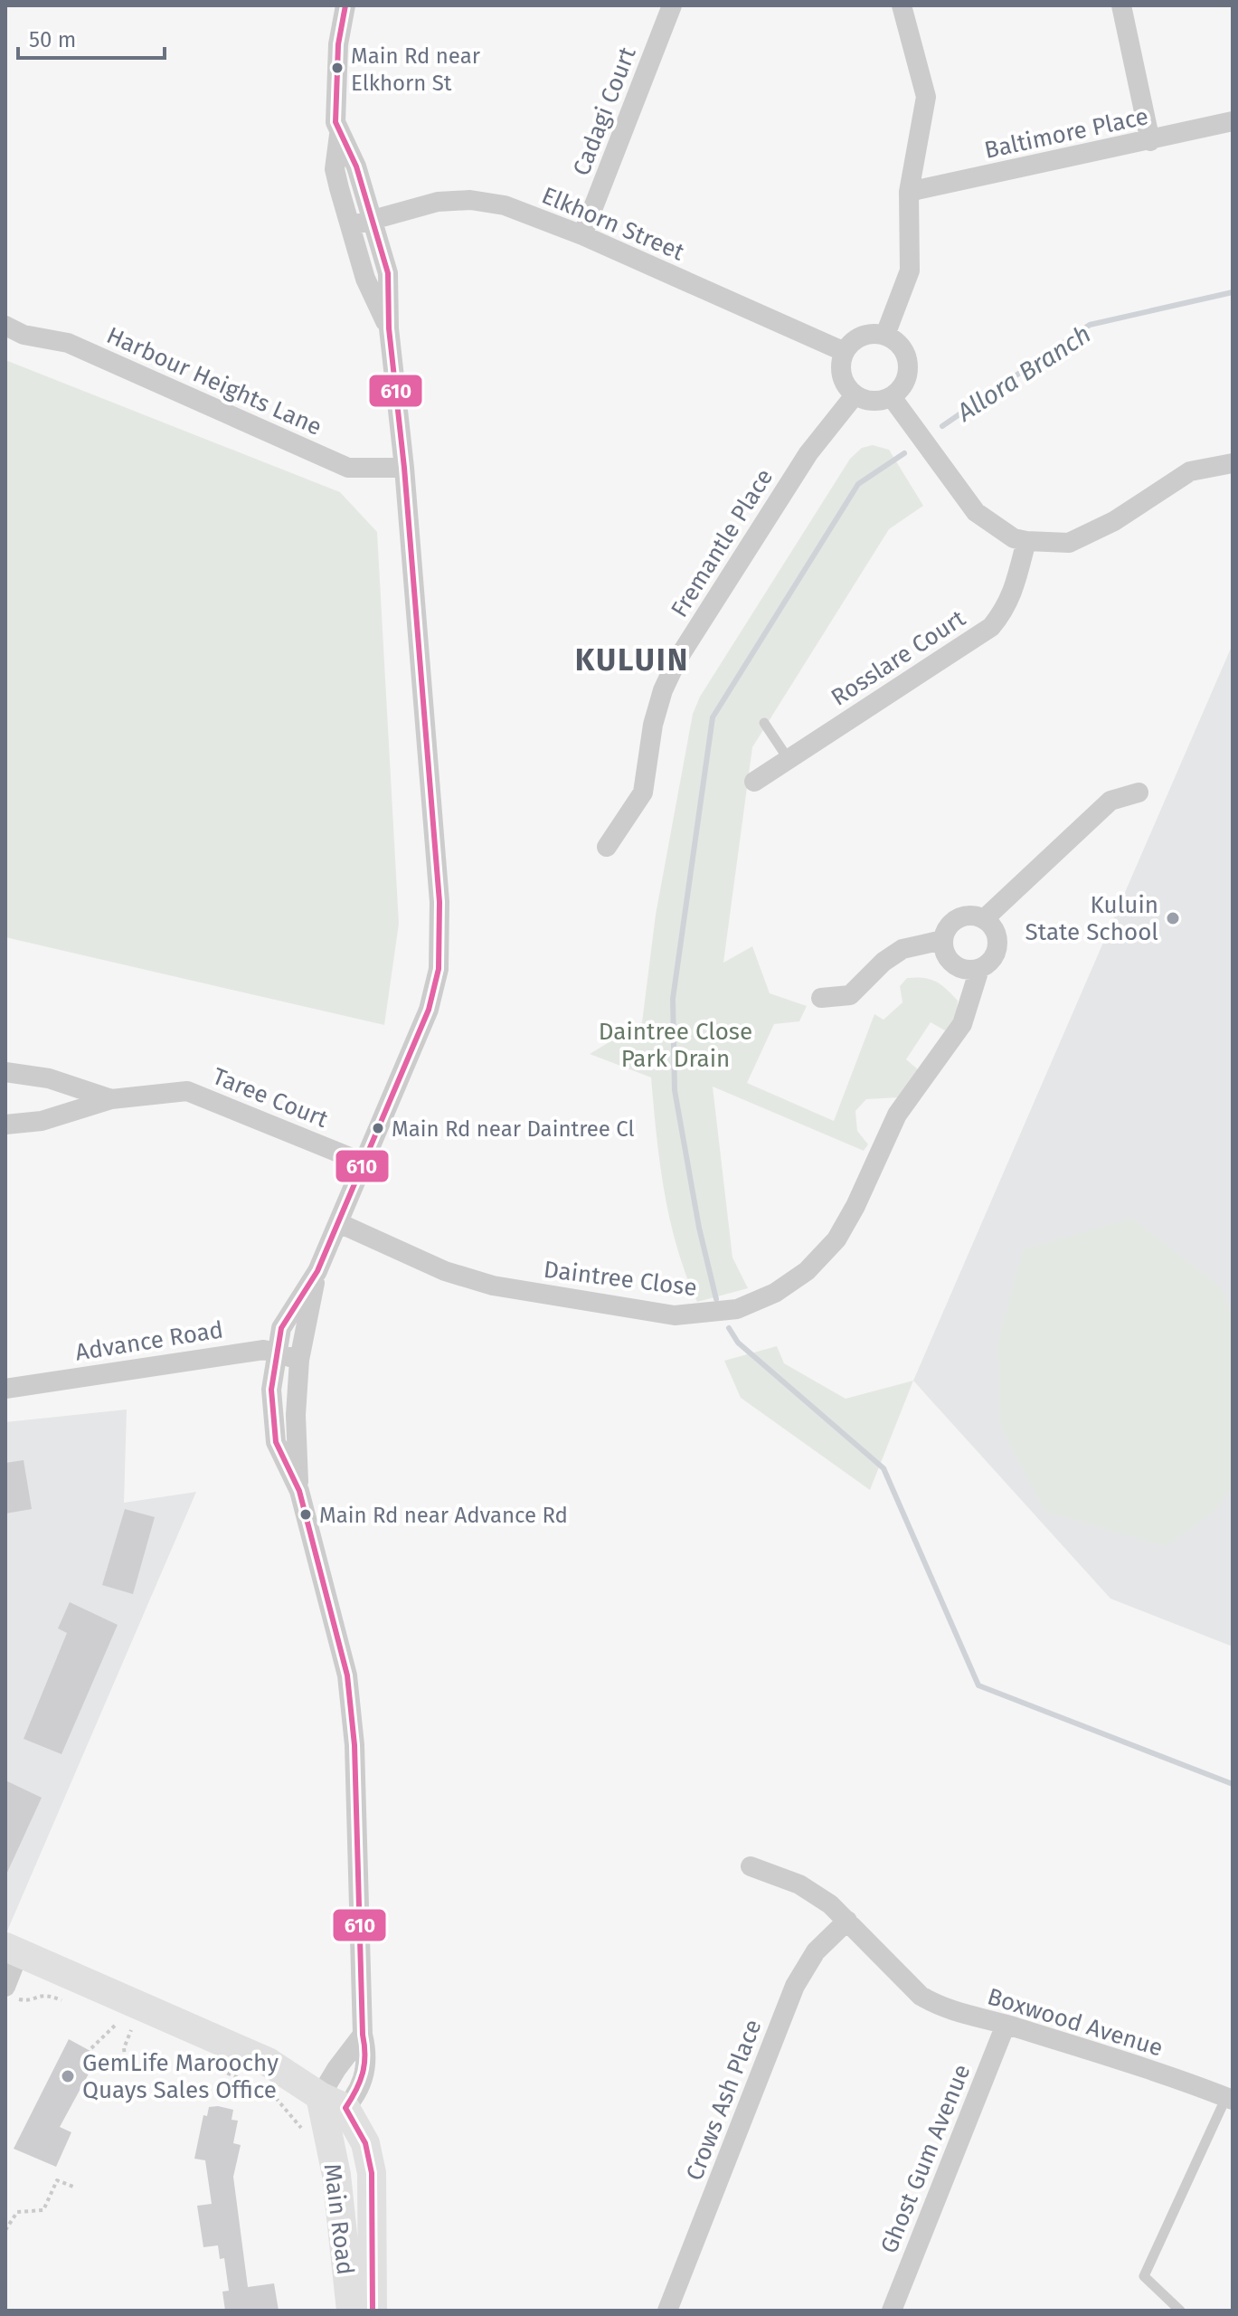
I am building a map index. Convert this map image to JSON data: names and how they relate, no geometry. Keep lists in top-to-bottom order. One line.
{"streets":{"main road":["Main Road"],"street":["Cadagi Court","Baltimore Place","Elkhorn Street","Harbour Heights Lane","Fremantle Place","Rosslare Court","Taree Court","Daintree Close","Advance Road","Boxwood Avenue","Crows Ash Place","Ghost Gum Avenue"]},"crossings":[["Cadagi Court","Elkhorn Street"],["Elkhorn Street","Fremantle Place"],["Boxwood Avenue","Crows Ash Place"],["Boxwood Avenue","Ghost Gum Avenue"]],"districts":["KULUIN"],"water":["Allora Branch"],"parks":["Daintree Close Park Drain"],"places":["Main Rd near Elkhorn St","Kuluin State School","Main Rd near Daintree Cl","Main Rd near Advance Rd","GemLife Maroochy Quays Sales Office"],"lines":["transit line 610"],"scale_bar":"50 m"}
